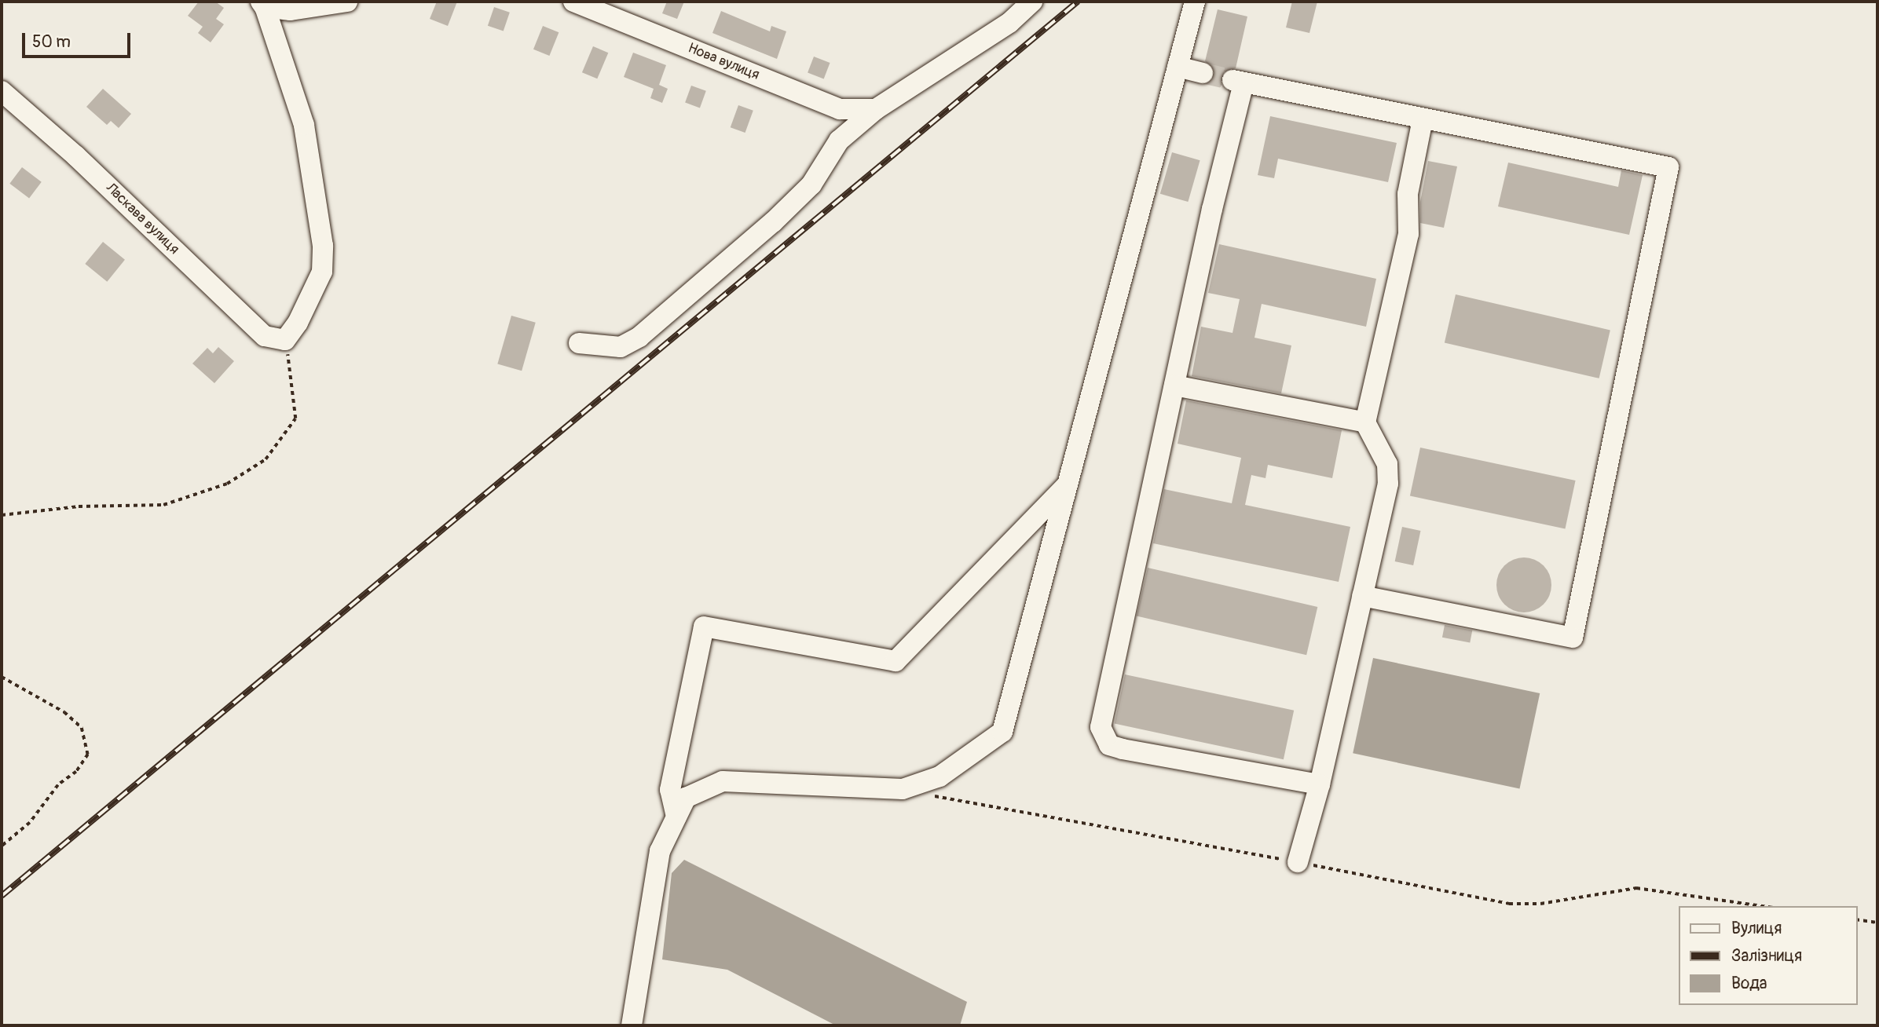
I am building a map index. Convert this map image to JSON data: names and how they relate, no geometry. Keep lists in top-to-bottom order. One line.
{"streets":{"street":["Нова вулиця","Ласкава вулиця"]},"legend":["Вулиця","Залізниця","Вода"],"scale_bar":"50 m"}
